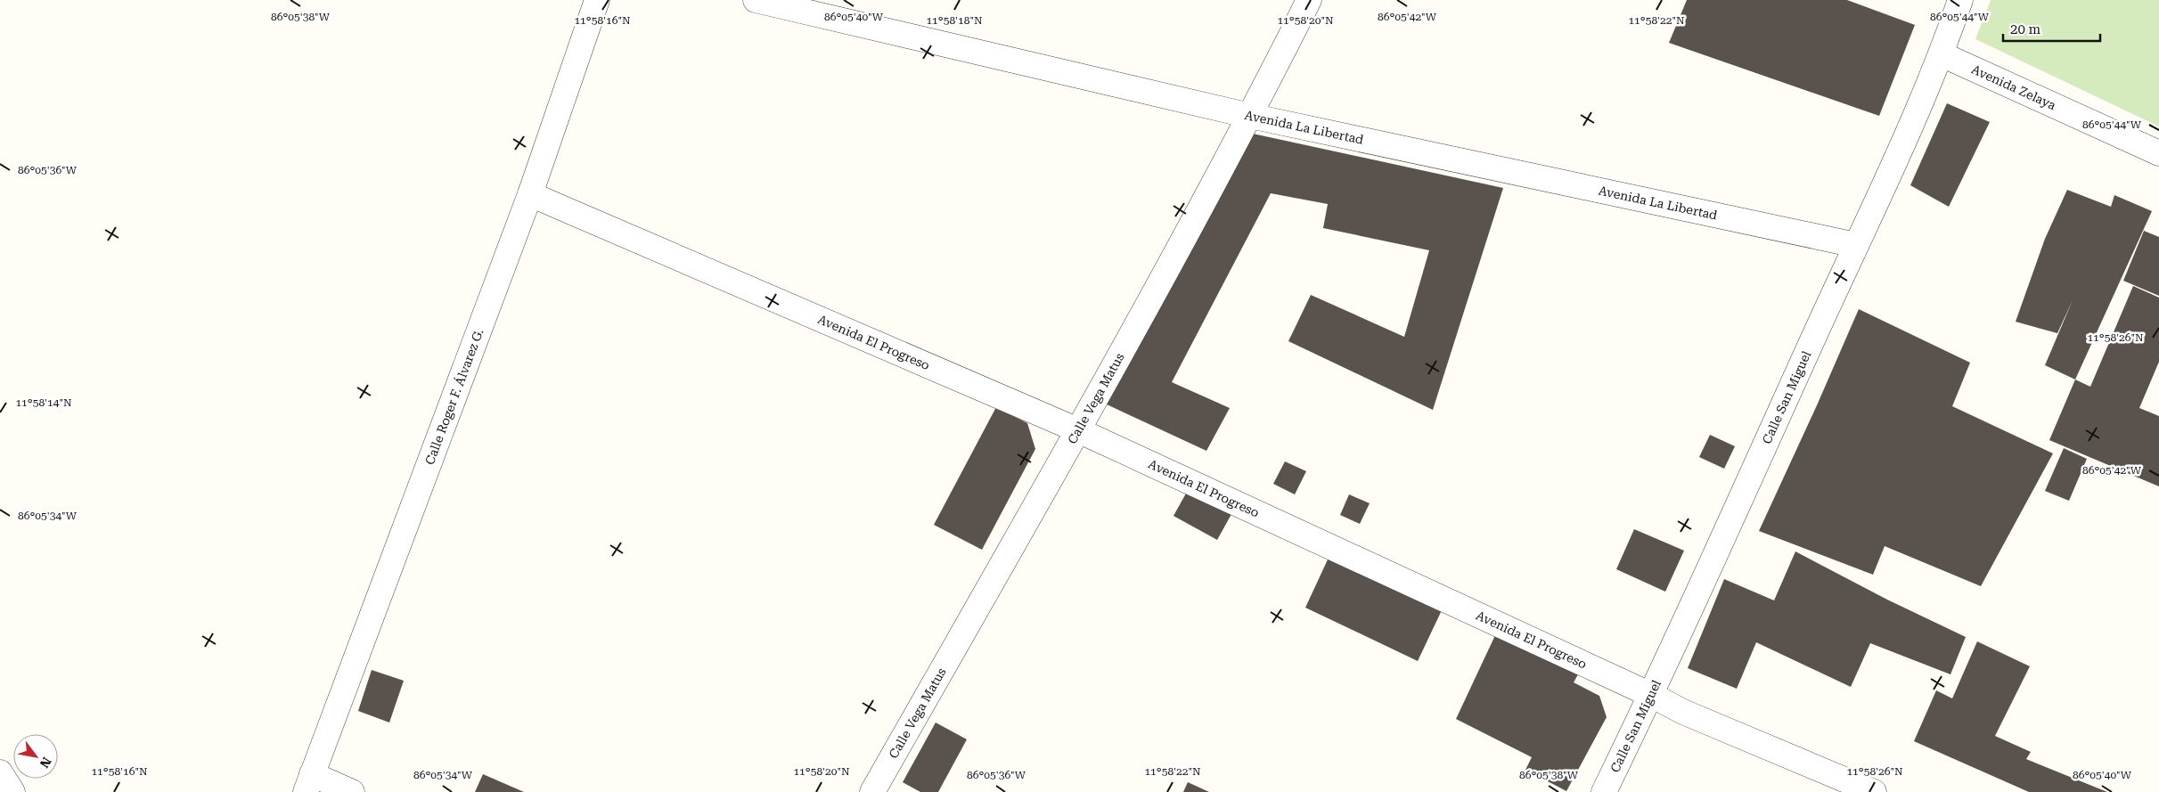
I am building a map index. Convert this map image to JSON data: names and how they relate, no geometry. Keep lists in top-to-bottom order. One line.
{"streets":{"street":["Avenida Zelaya","Avenida La Libertad","Avenida El Progreso","Calle Roger F. Álvarez G.","Calle San Miguel","Calle Vega Matus"]},"crossings":[["Avenida Zelaya","Calle San Miguel"],["Avenida La Libertad","Calle San Miguel"],["Avenida La Libertad","Calle Vega Matus"],["Avenida El Progreso","Calle Roger F. Álvarez G."],["Avenida El Progreso","Calle San Miguel"],["Avenida El Progreso","Calle Vega Matus"]],"scale_bar":"20 m","north":"bottom right","coordinates":["86°05'38\"W","86°05'44\"W","86°05'40\"W","86°05'42\"W","11°58'16\"N","11°58'18\"N","11°58'20\"N","11°58'22\"N","86°05'36\"W","11°58'26\"N","11°58'14\"N","86°05'34\"W"]}
